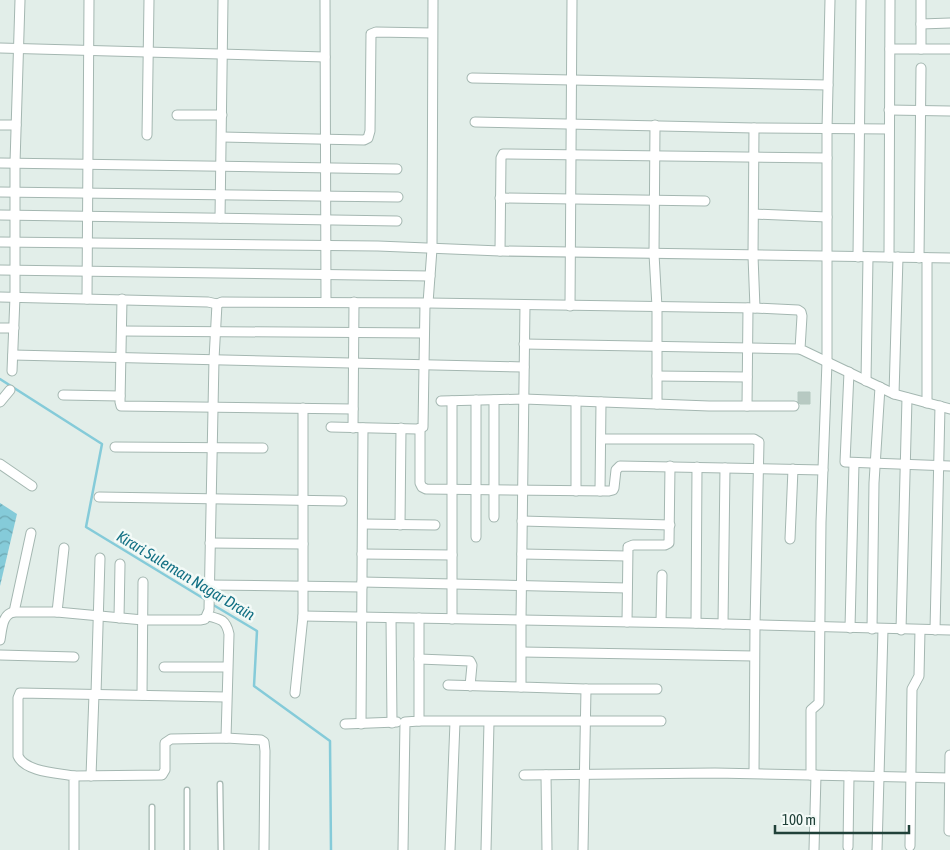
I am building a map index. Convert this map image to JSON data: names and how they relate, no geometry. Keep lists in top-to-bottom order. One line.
{"water":["Kirari Suleman Nagar Drain"],"scale_bar":"100 m"}
